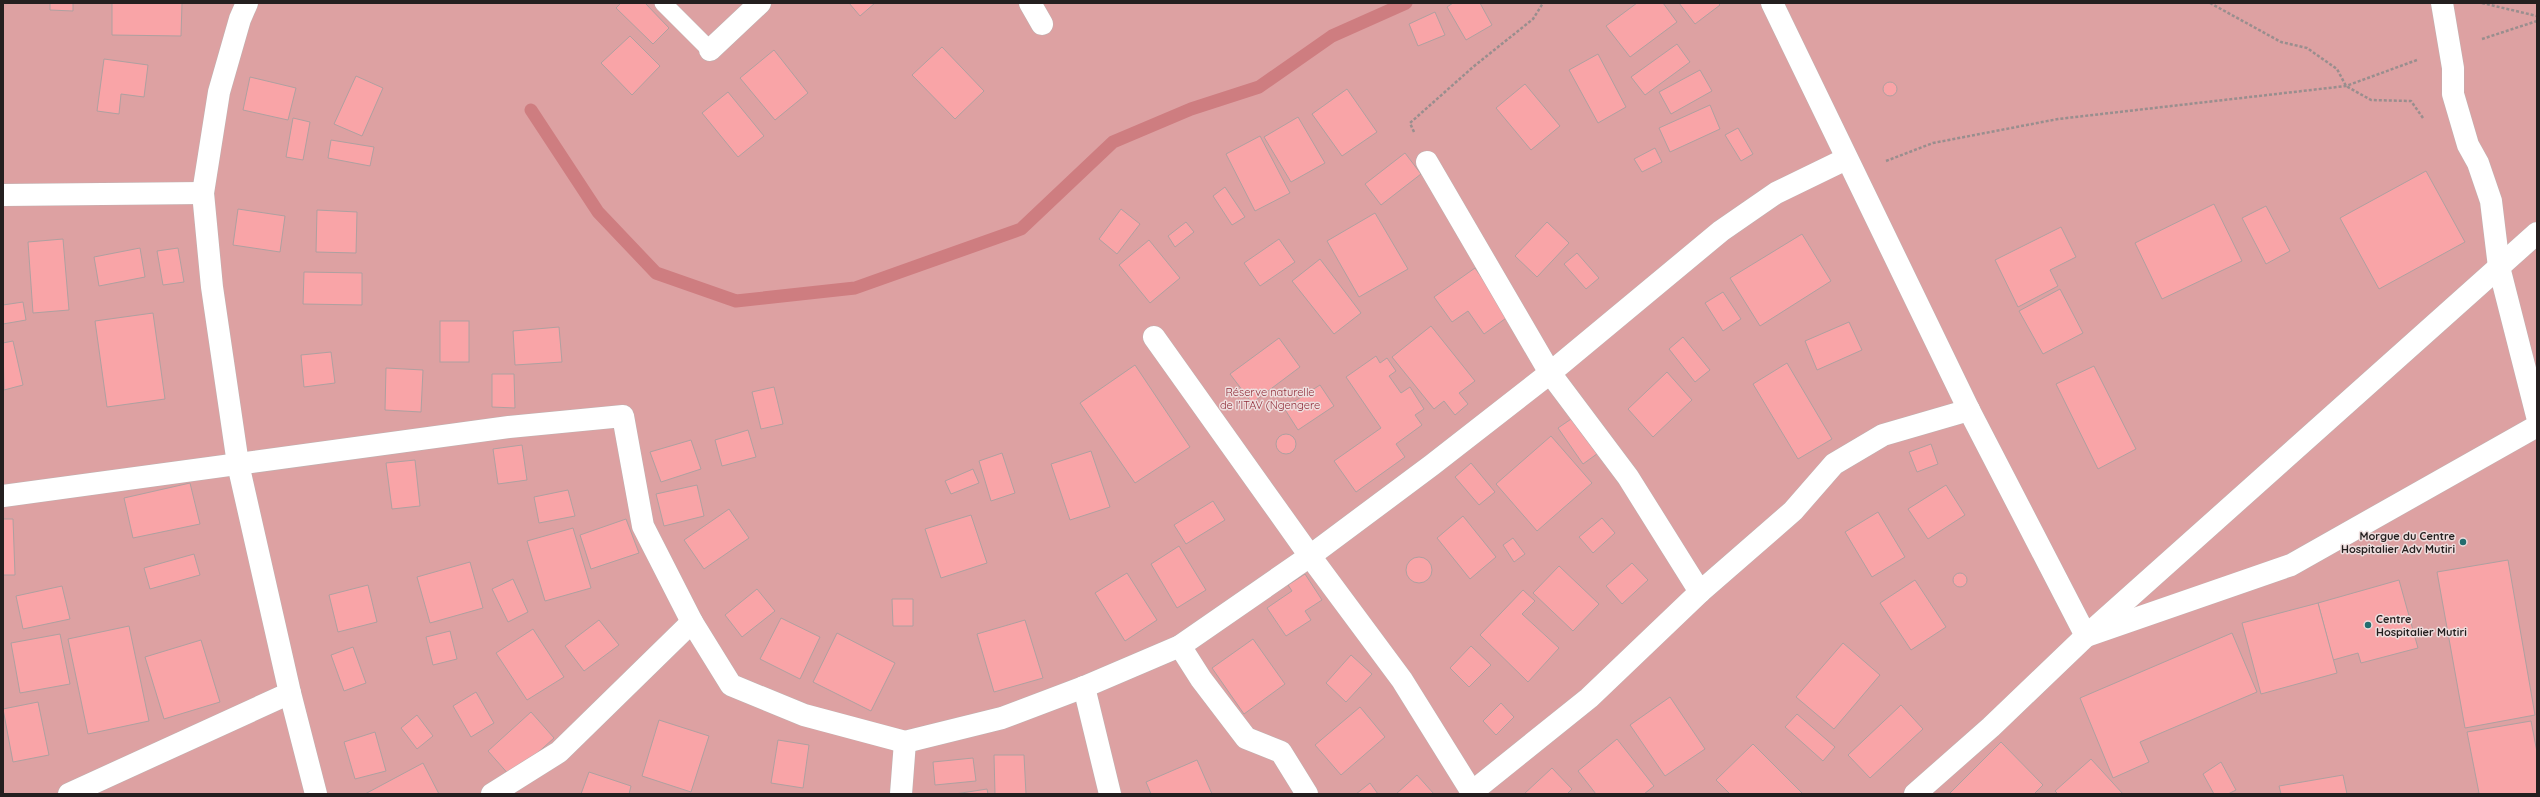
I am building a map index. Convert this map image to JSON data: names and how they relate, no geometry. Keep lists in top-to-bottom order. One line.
{"parks":["Réserve naturelle de l'ITAV (Ngengere"],"places":["Morgue du Centre Hospitalier Adv Mutiri","Centre Hospitalier Mutiri"]}
